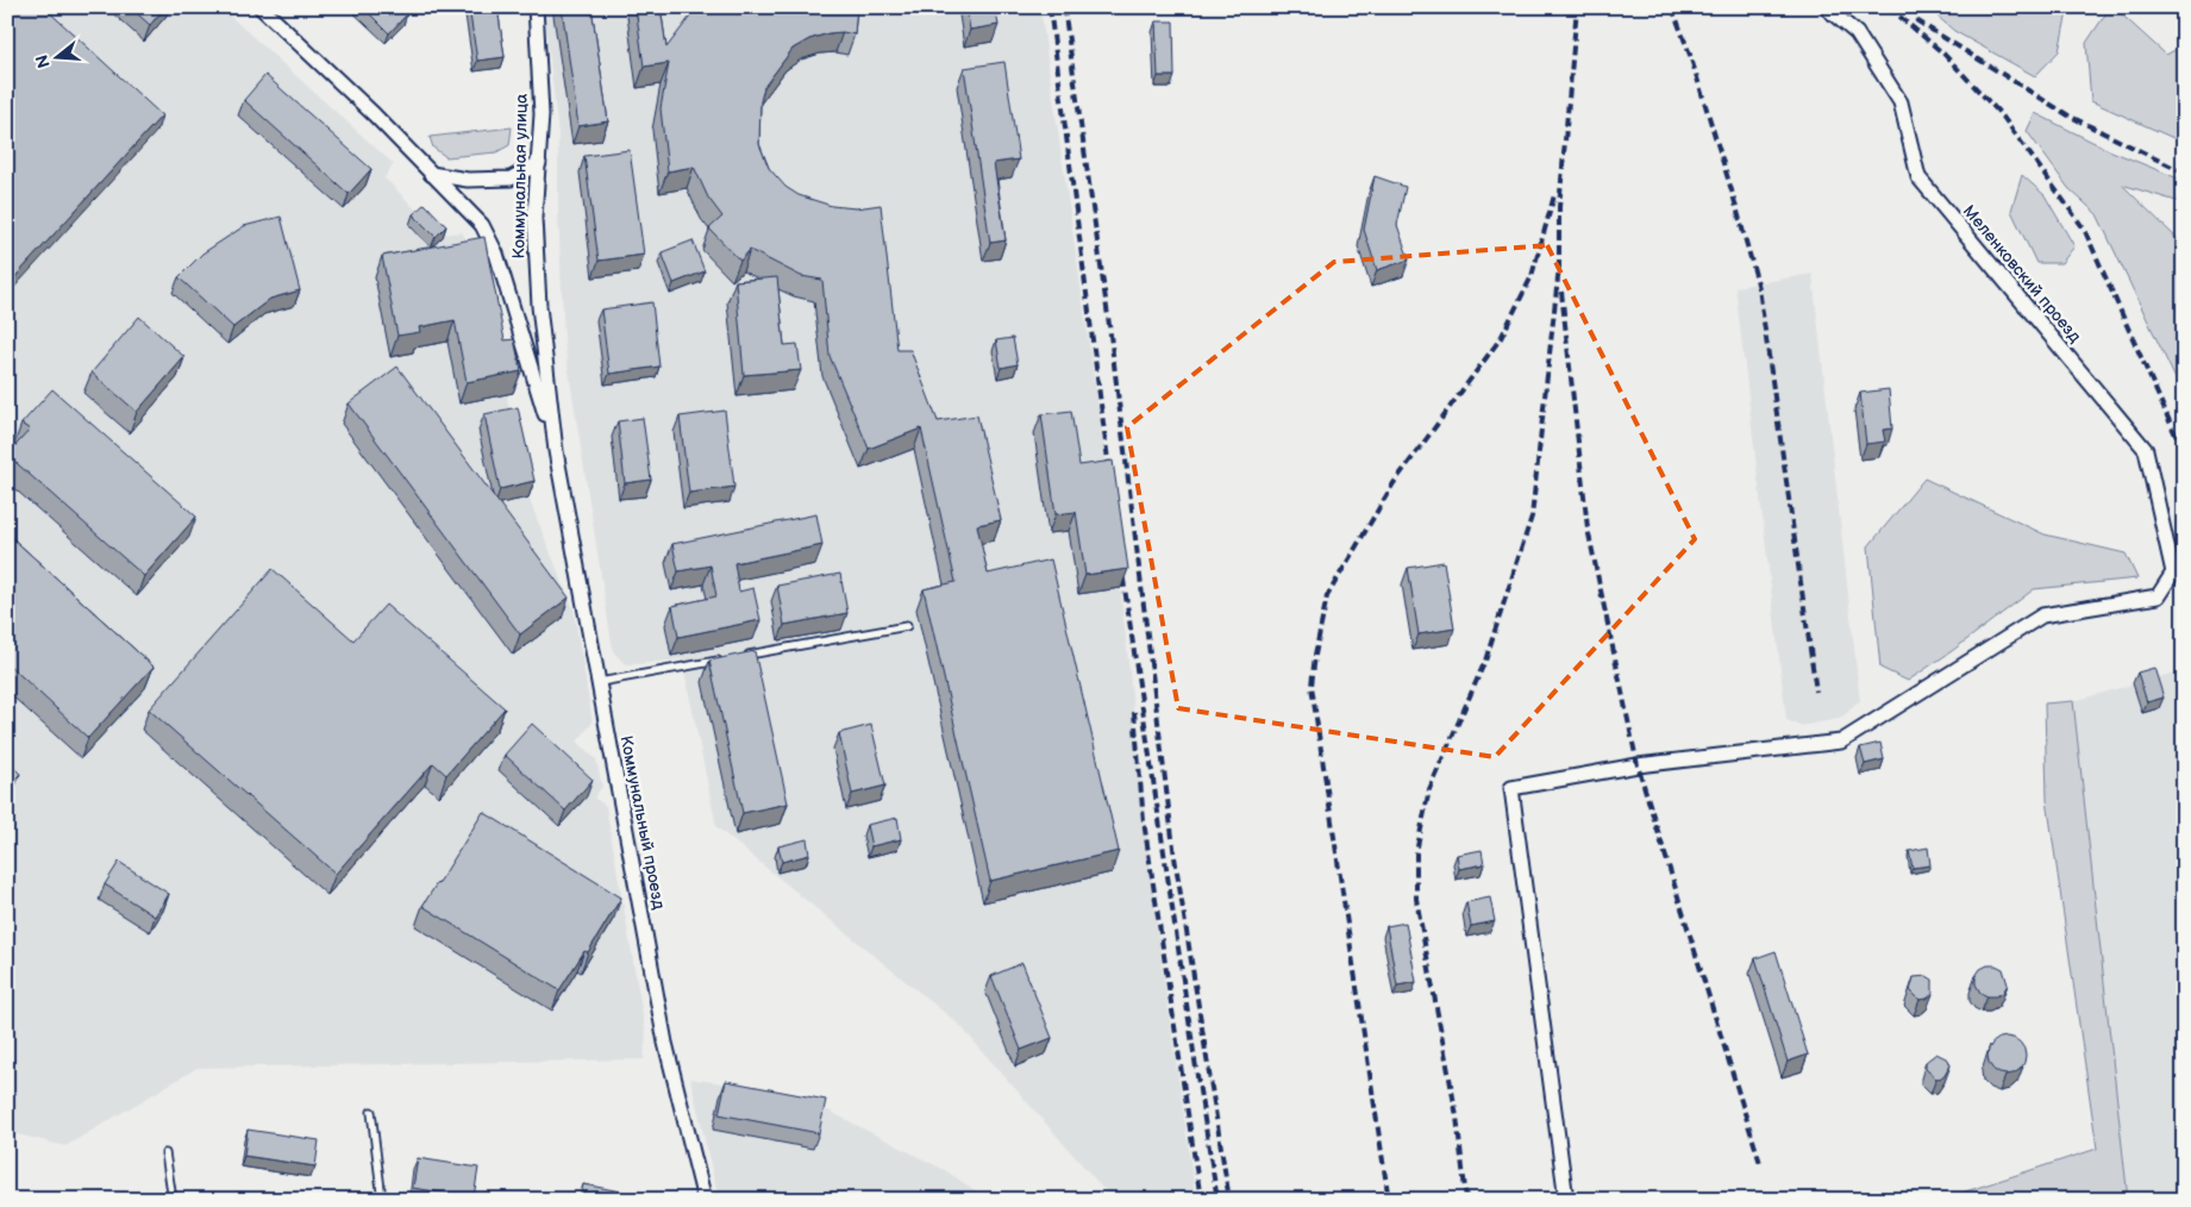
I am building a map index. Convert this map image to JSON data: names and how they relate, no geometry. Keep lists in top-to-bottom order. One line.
{"streets":{"street":["Коммунальная улица","Меленковский проезд","Коммунальный проезд"]},"crossings":[["Коммунальная улица","Коммунальный проезд"]],"north":"left"}
